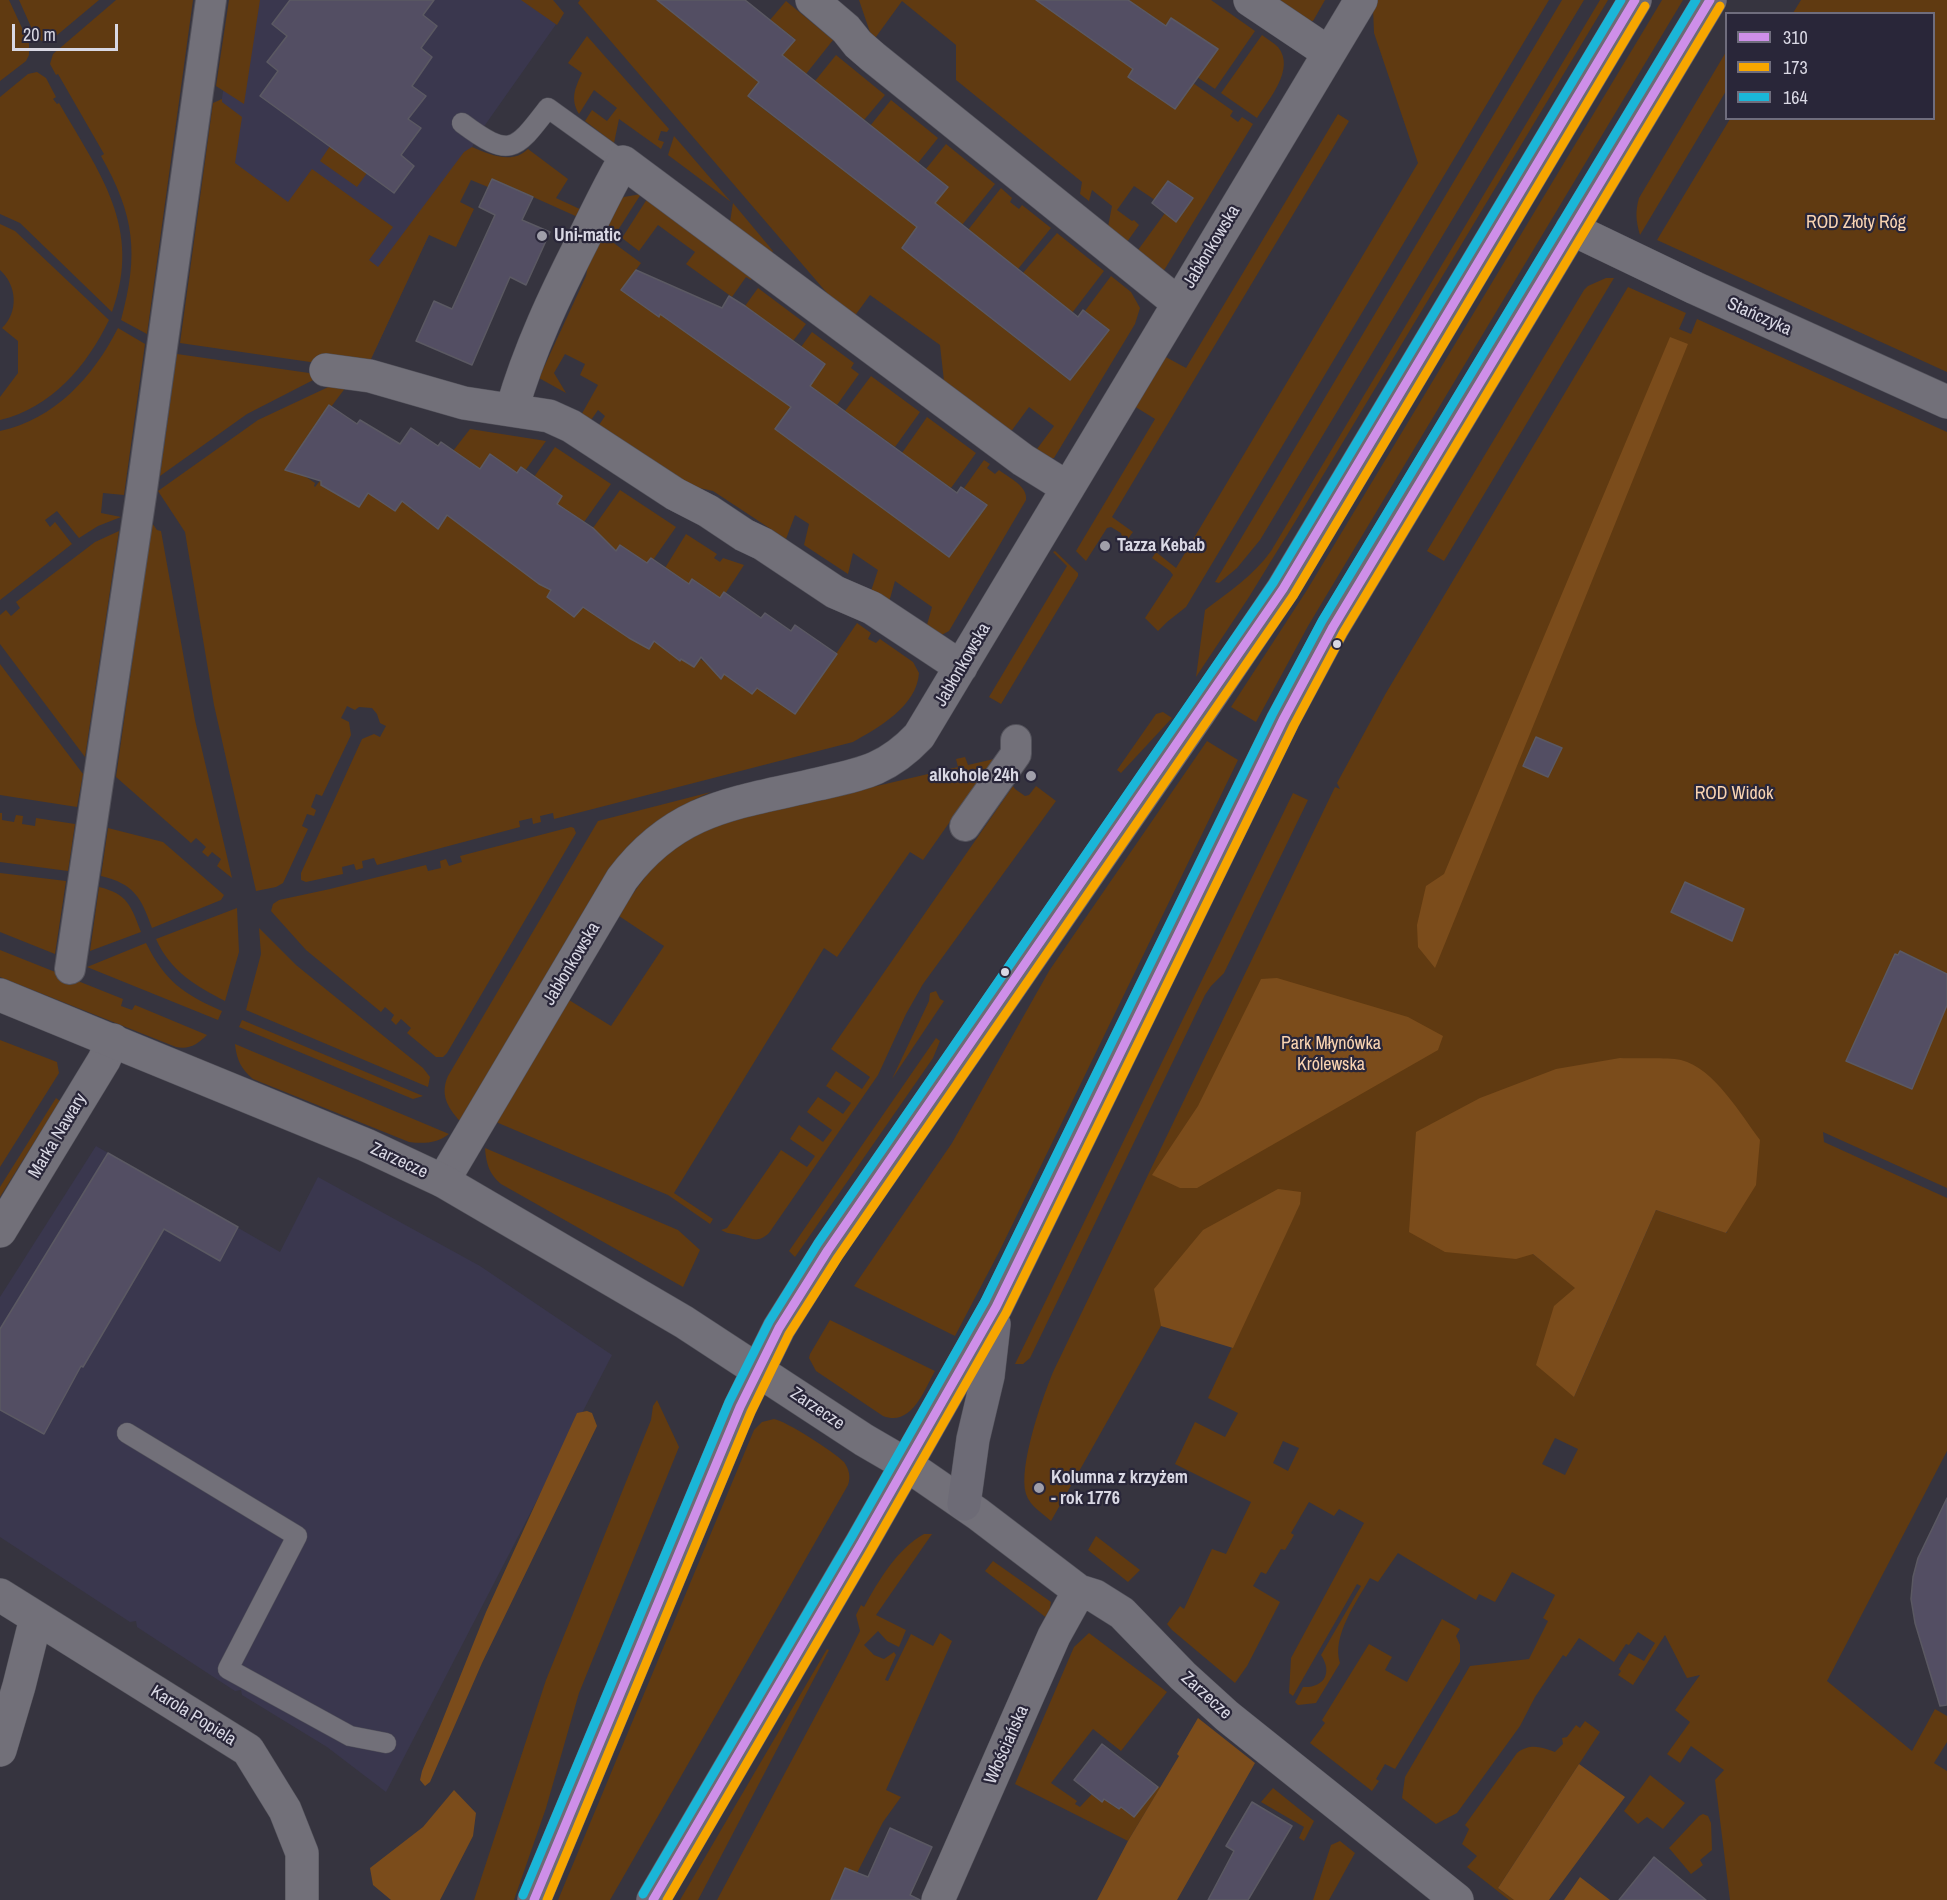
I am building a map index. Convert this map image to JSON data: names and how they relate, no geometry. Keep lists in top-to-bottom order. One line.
{"streets":{"street":["Jabłonkowska","Stańczyka","Marka Nawary","Zarzecze","Karola Popiela","Włościańska"]},"crossings":[["Jabłonkowska","Zarzecze"],["Marka Nawary","Zarzecze"],["Zarzecze","Włościańska"]],"parks":["ROD Złoty Róg","ROD Widok","Park Młynówka Królewska"],"places":["Uni-matic","Tazza Kebab","alkohole 24h","Kolumna z krzyżem - rok 1776"],"lines":["transit line 310","transit line 164","transit line 173"],"legend":["310","173","164"],"scale_bar":"20 m"}
